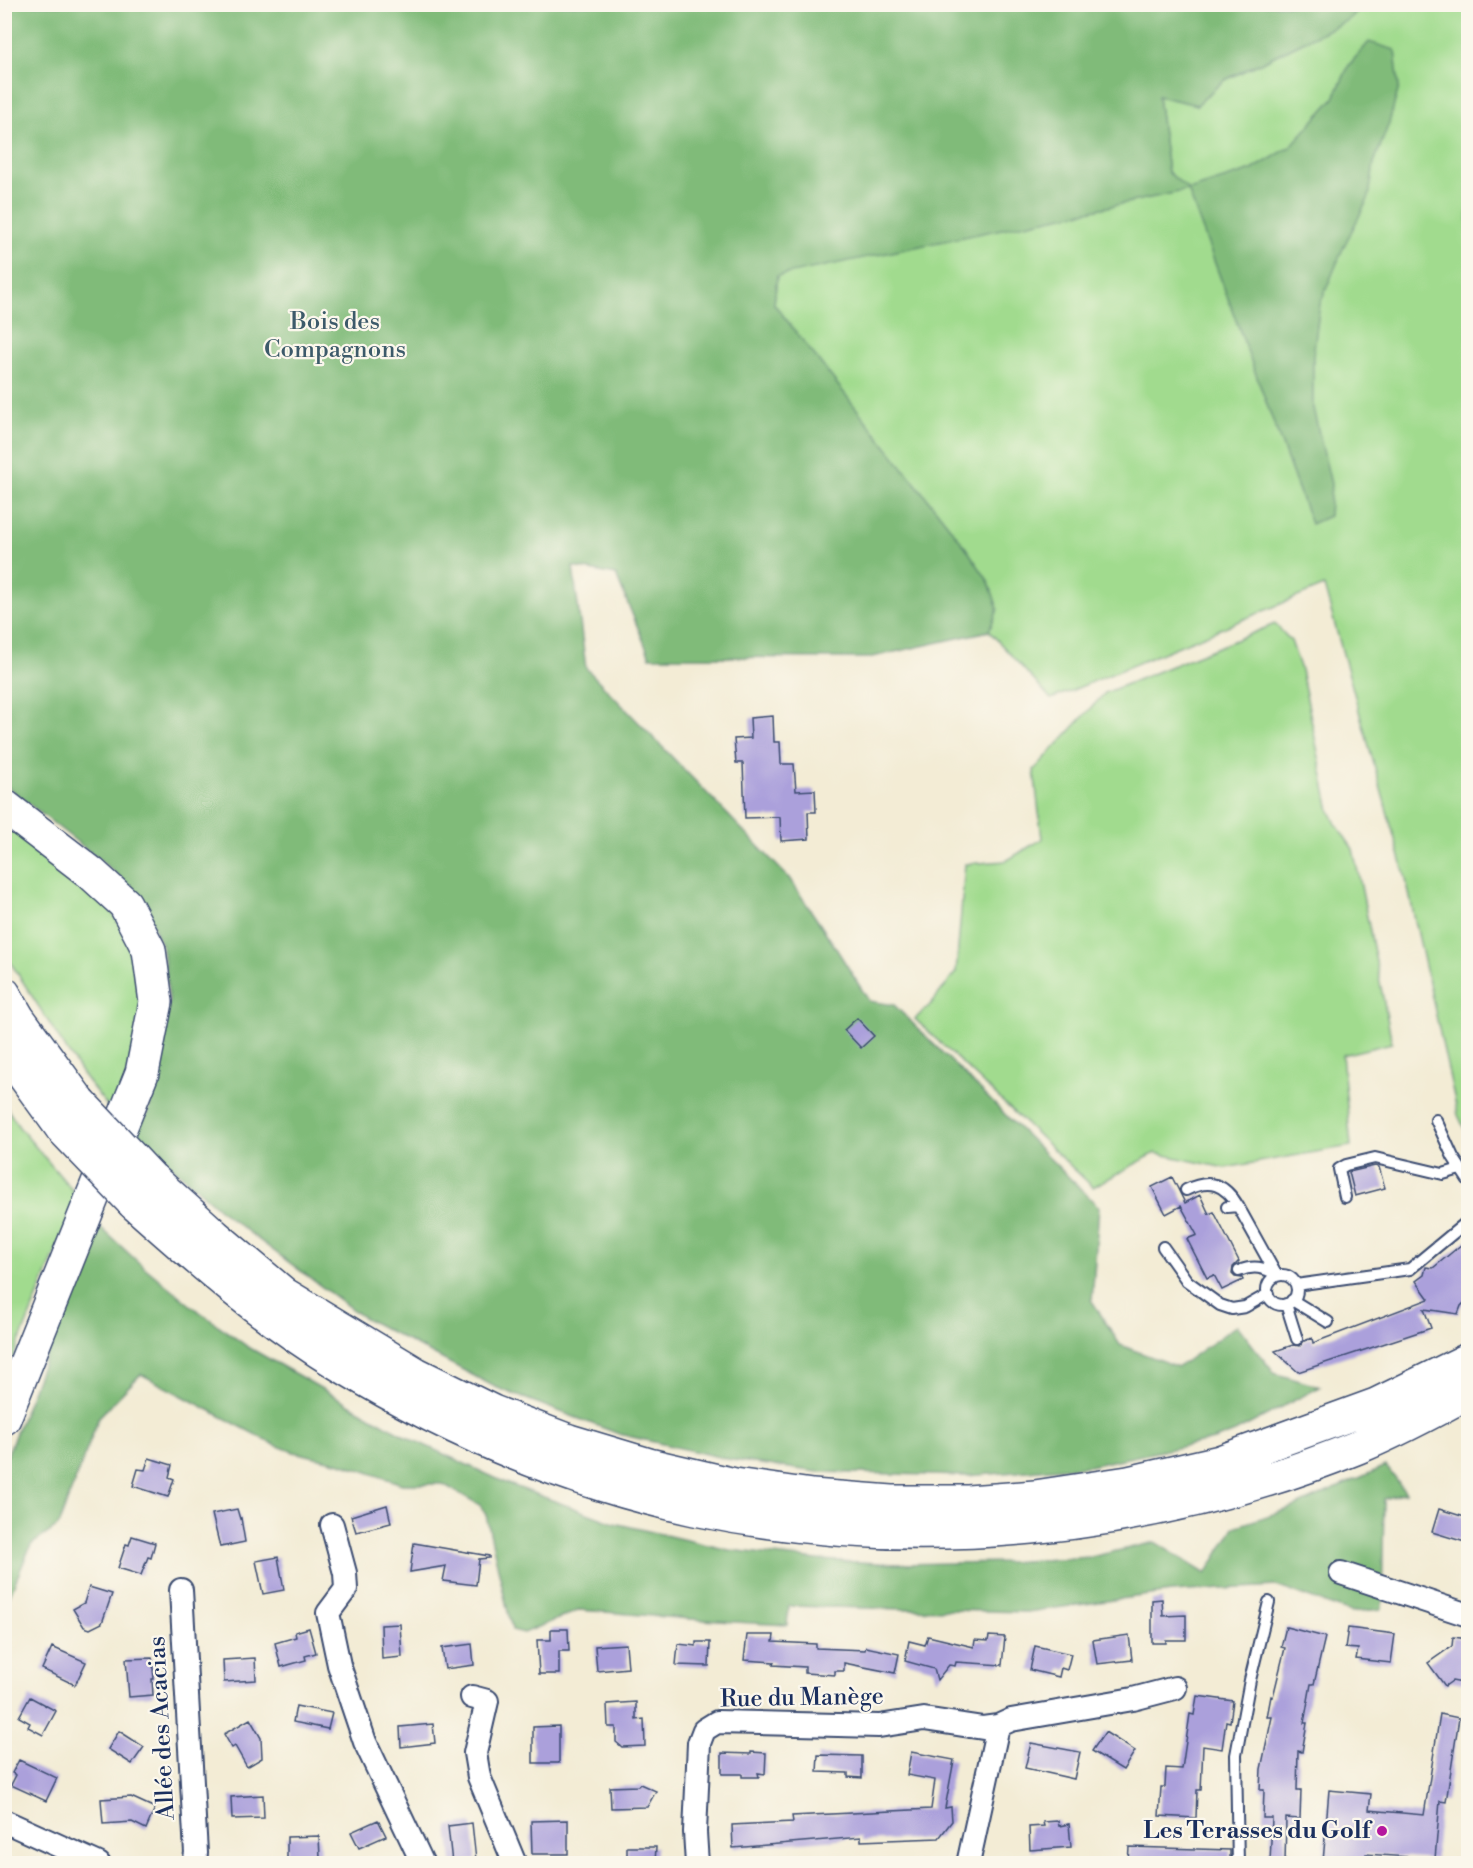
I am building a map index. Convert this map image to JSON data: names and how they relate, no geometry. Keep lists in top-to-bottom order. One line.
{"streets":{"street":["Rue du Manège","Allée des Acacias"]},"parks":["Bois des Compagnons"],"places":["Les Terasses du Golf"]}
